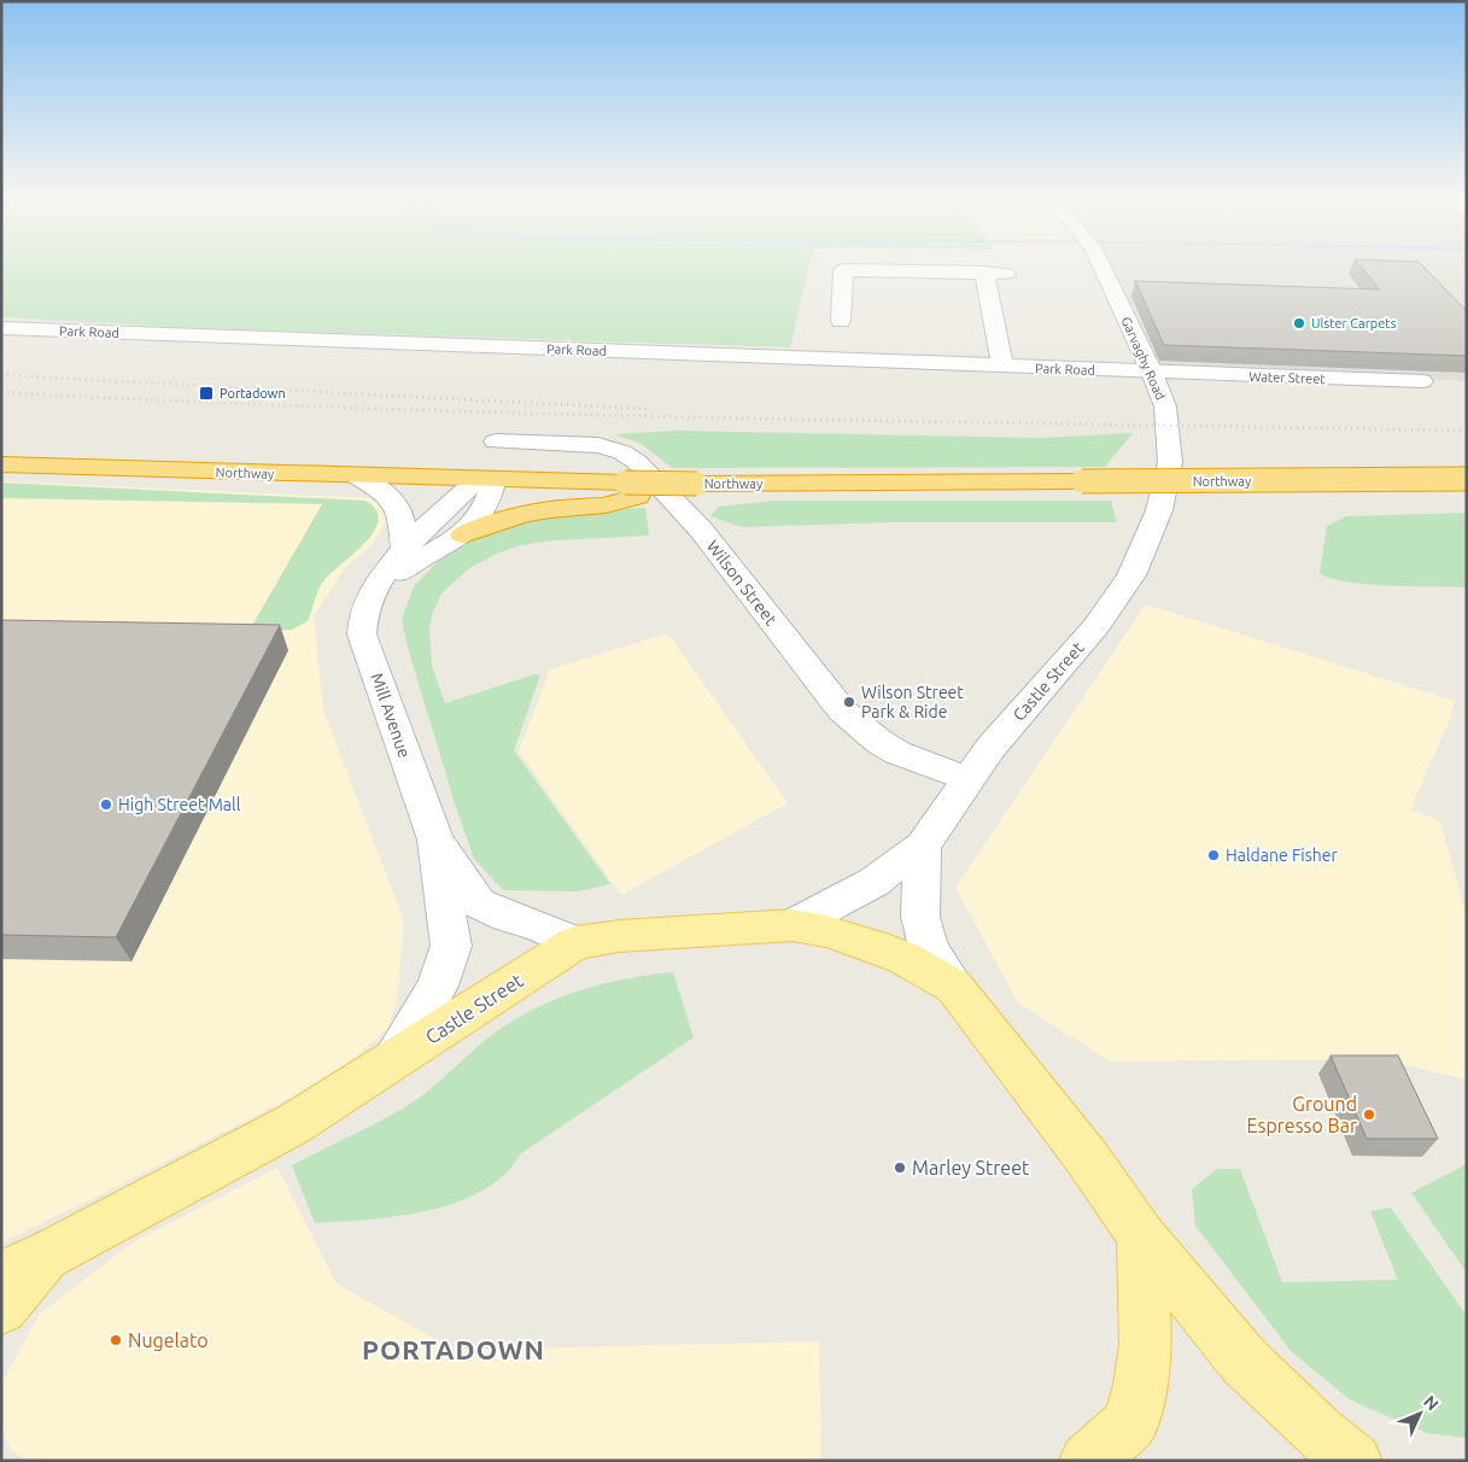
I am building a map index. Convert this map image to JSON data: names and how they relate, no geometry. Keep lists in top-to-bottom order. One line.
{"streets":{"highway":["Northway"],"main road":["Castle Street"],"street":["Park Road","Garvaghy Road","Water Street","Wilson Street","Mill Avenue"]},"crossings":[["Park Road","Garvaghy Road"],["Park Road","Water Street"],["Garvaghy Road","Water Street"],["Garvaghy Road","Castle Street"],["Northway","Mill Avenue"],["Wilson Street","Castle Street"],["Castle Street","Mill Avenue"]],"districts":["PORTADOWN"],"places":{"other":["Ulster Carpets","Wilson Street Park & Ride","High Street Mall","Haldane Fisher","Ground Espresso Bar","Marley Street","Nugelato"],"transit":["Portadown"]},"north":"top right"}
